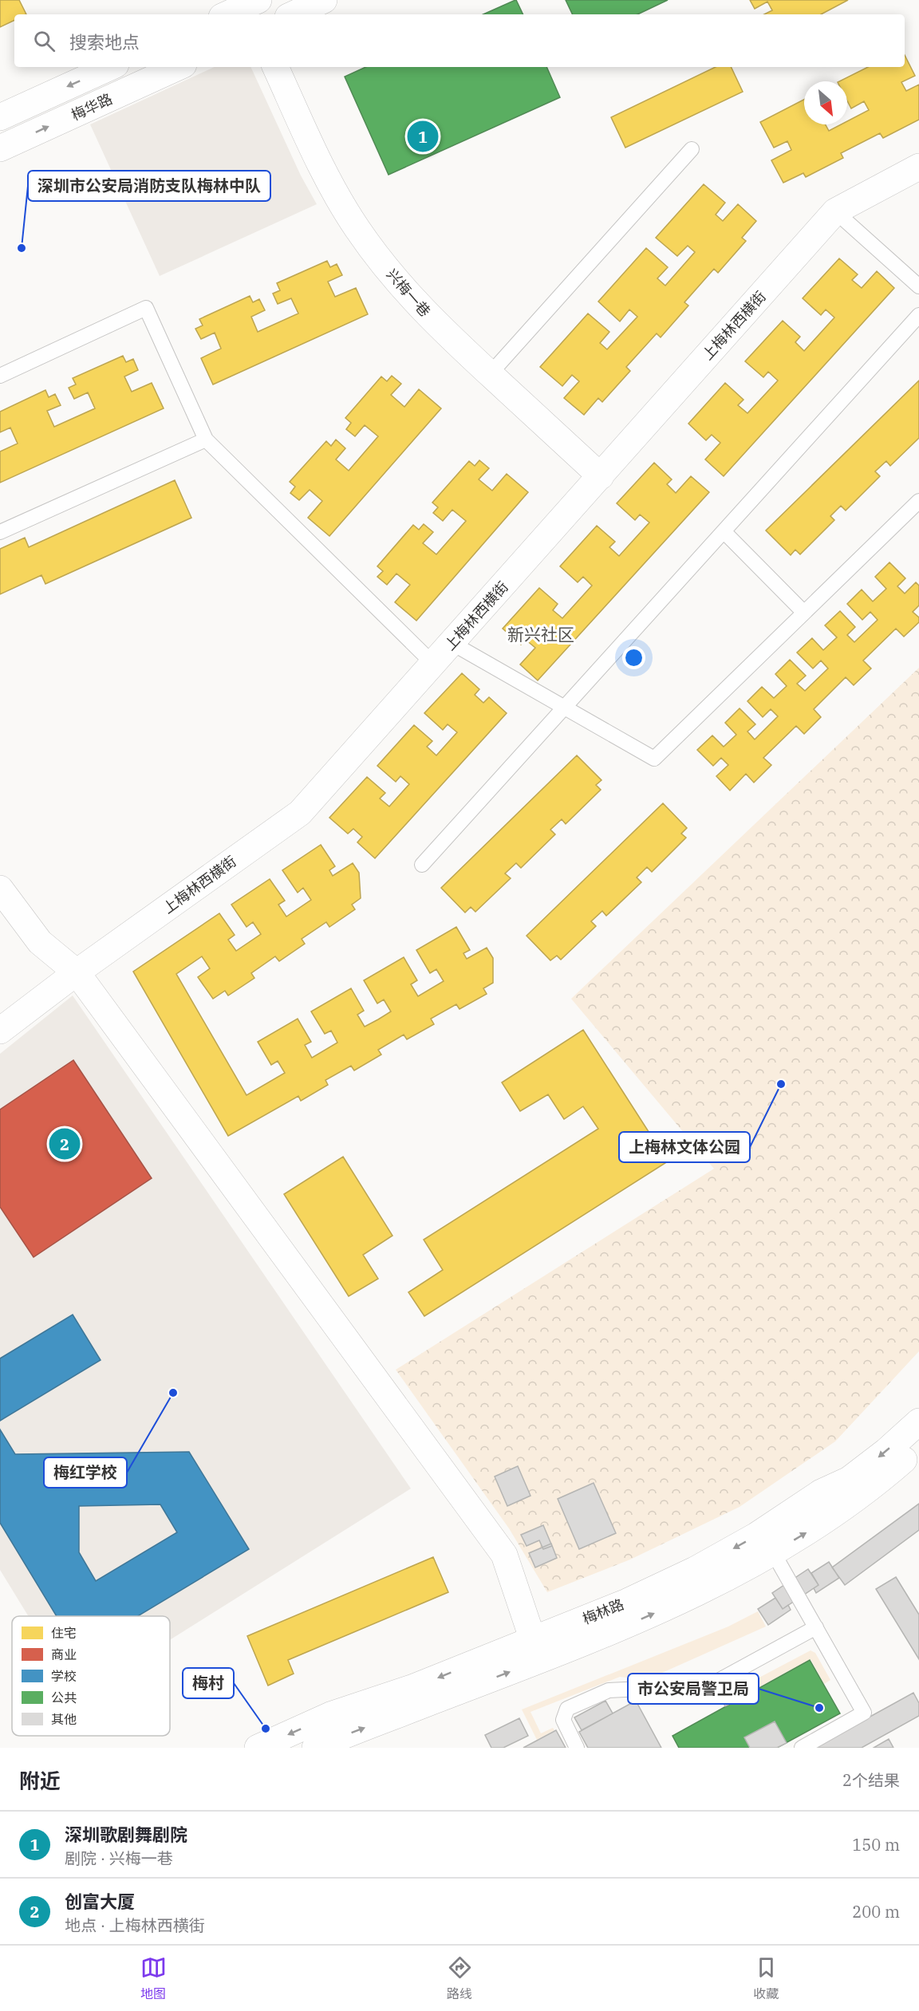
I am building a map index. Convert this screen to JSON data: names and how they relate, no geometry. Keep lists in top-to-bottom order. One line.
{"streets":{"street":["梅华路","兴梅一巷","上梅林西横街","梅林路"]},"crossings":[["兴梅一巷","上梅林西横街"]],"districts":["新兴社区"],"places":["深圳市公安局消防支队梅林中队","上梅林文体公园","梅红学校","市公安局警卫局","梅村"],"legend":["住宅","商业","学校","公共","其他"],"north":"bottom right","page":{"search":"搜索地点","pins":["1","2"],"heading":["附近","2个结果"],"list":[{"mark":"1","name":"深圳歌剧舞剧院","note":"剧院 · 兴梅一巷","value":"150 m"},{"mark":"2","name":"创富大厦","note":"地点 · 上梅林西横街","value":"200 m"}],"nav":["地图","路线","收藏"]}}
